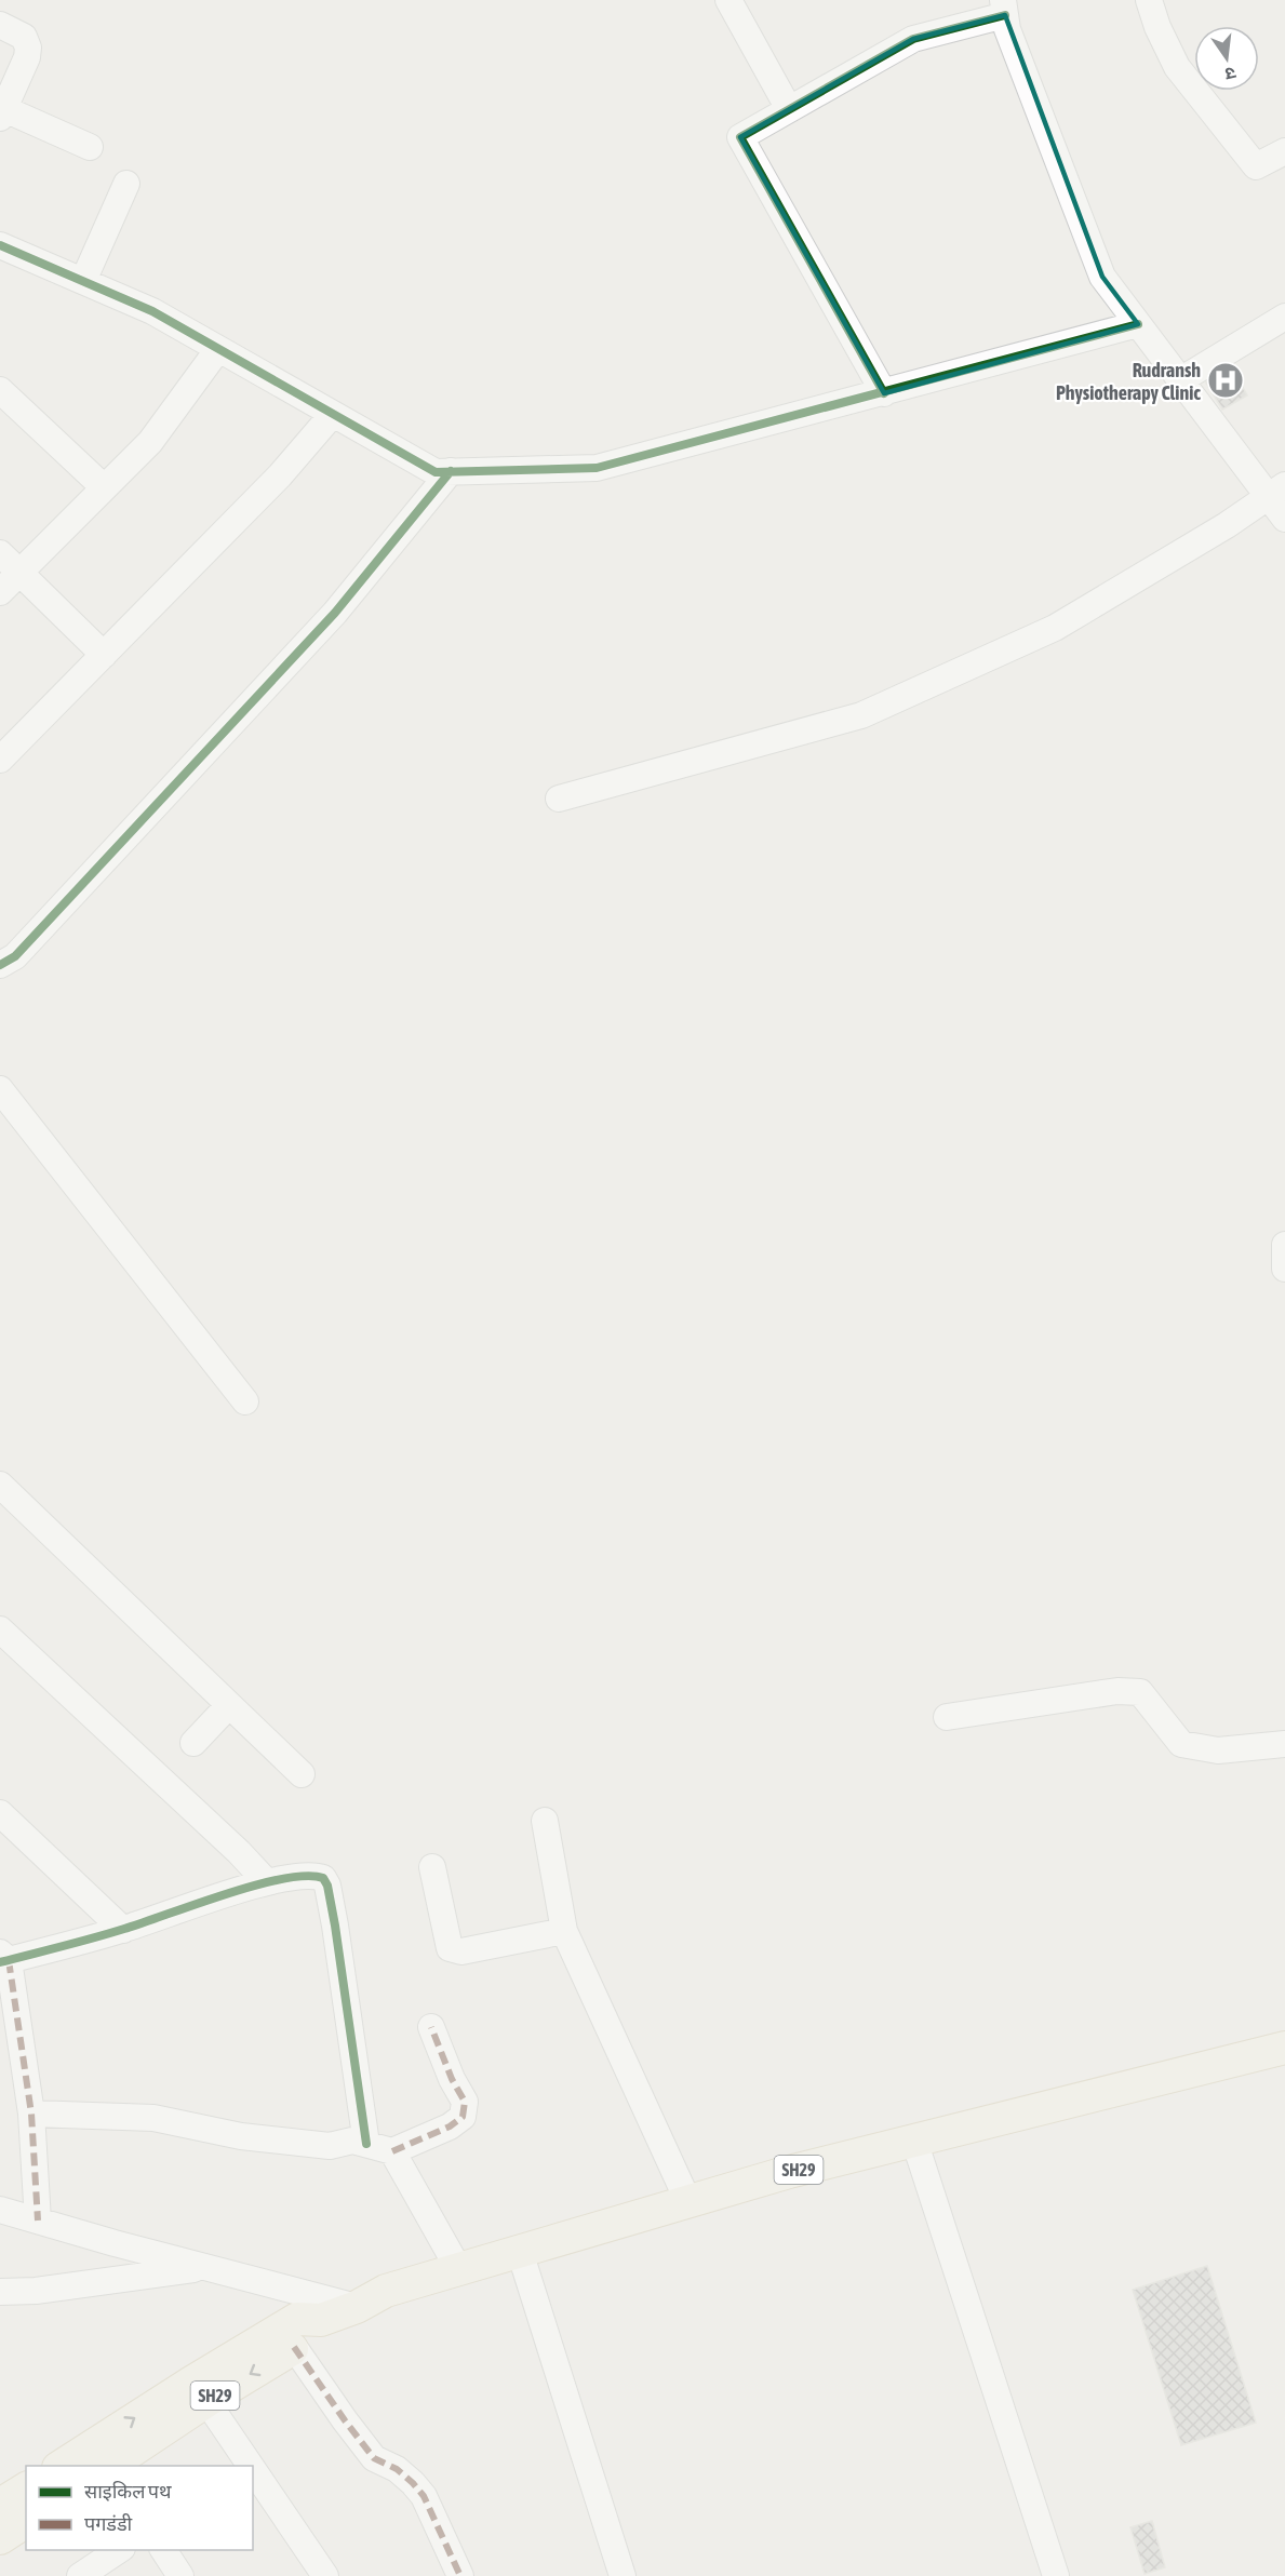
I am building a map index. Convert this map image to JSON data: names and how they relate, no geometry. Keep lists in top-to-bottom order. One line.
{"streets":{"main road":["SH29"]},"places":{"hospital":["Rudransh Physiotherapy Clinic"]},"legend":["साइकिल पथ","पगडंडी"],"north":"bottom"}
